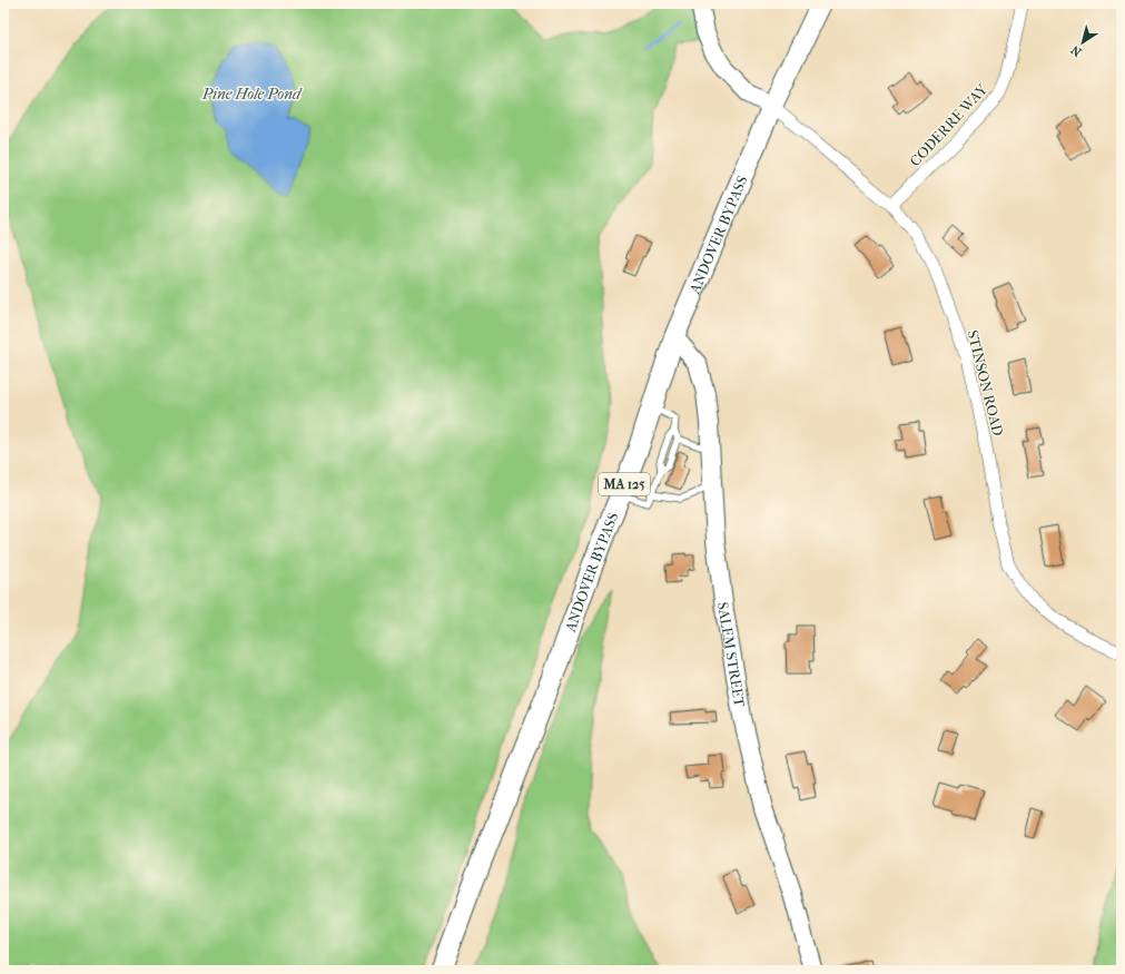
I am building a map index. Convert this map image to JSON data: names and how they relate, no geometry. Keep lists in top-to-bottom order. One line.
{"streets":{"main road":["ANDOVER BYPASS","MA 125"],"street":["CODERRE WAY","STINSON ROAD","SALEM STREET"]},"crossings":[["CODERRE WAY","STINSON ROAD"],["ANDOVER BYPASS","STINSON ROAD"],["ANDOVER BYPASS","SALEM STREET"]],"water":["Pine Hole Pond"],"north":"bottom left"}
